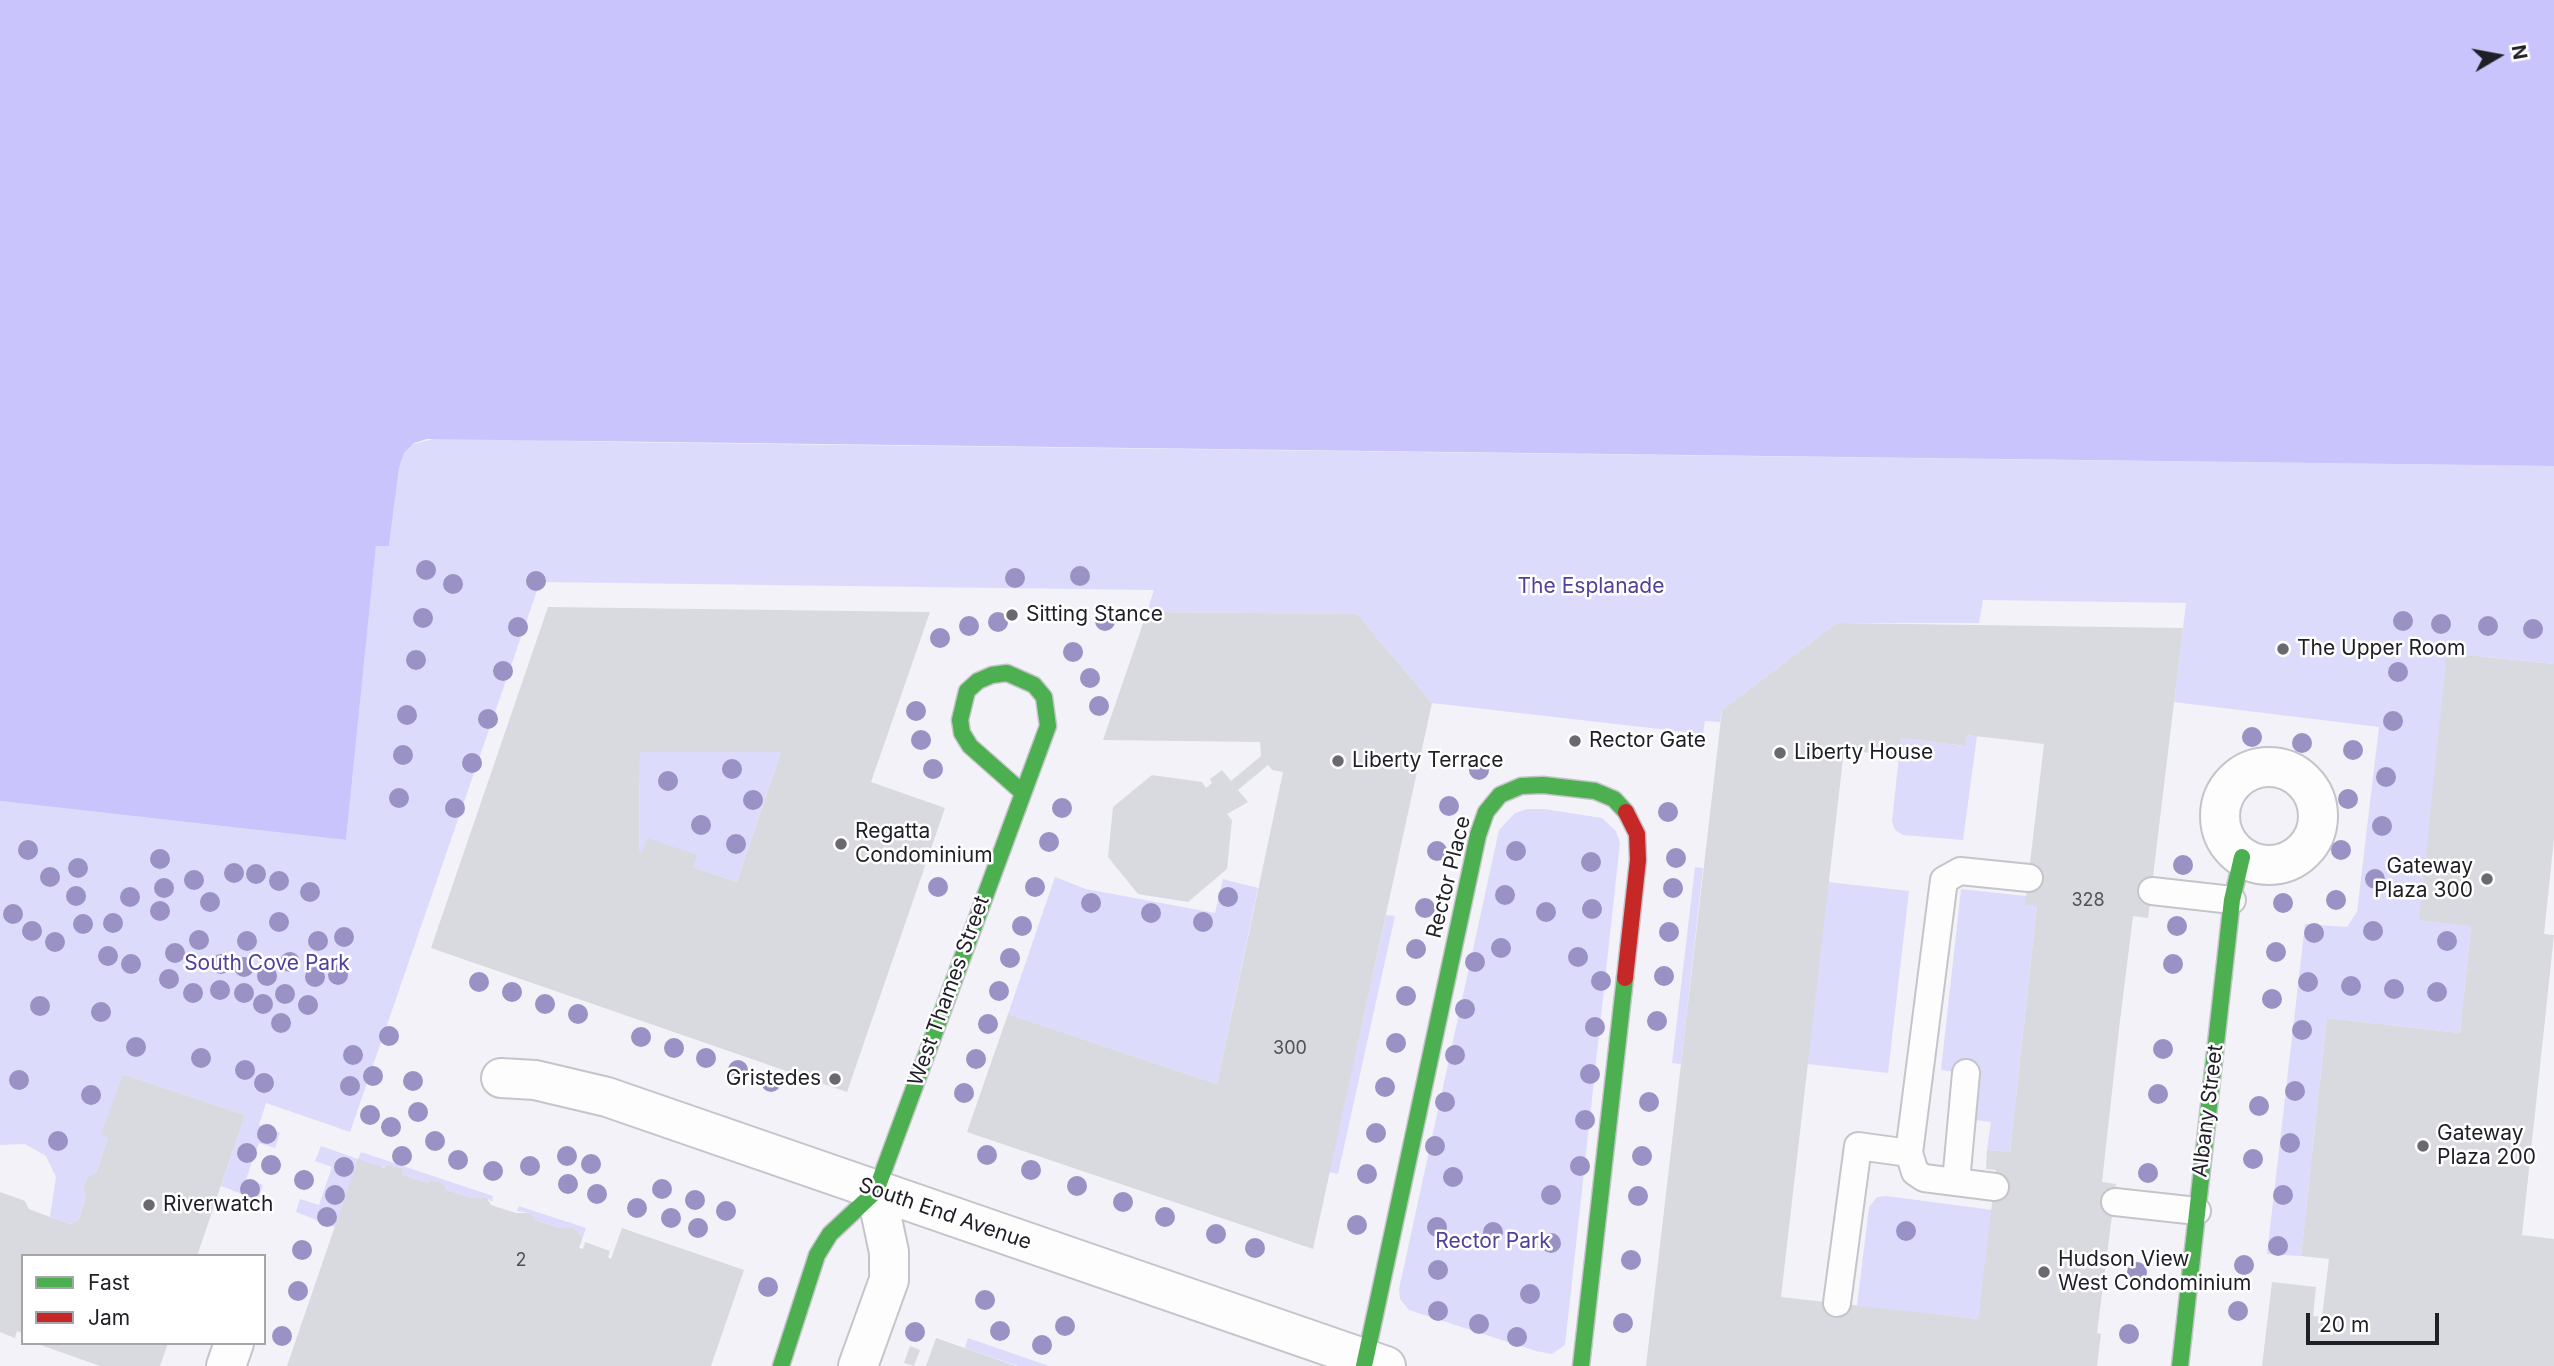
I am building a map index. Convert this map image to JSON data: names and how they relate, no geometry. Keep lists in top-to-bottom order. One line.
{"streets":{"street":["Rector Place","West Thames Street","Albany Street","South End Avenue"]},"crossings":[["Rector Place","South End Avenue"],["West Thames Street","South End Avenue"]],"parks":["The Esplanade","South Cove Park","Rector Park"],"places":["Sitting Stance","The Upper Room","Rector Gate","Liberty House","Liberty Terrace","Regatta Condominium","Gateway Plaza 300","Gristedes","Gateway Plaza 200","Riverwatch","Hudson View West Condominium"],"house_numbers":["328","300","2"],"legend":["Fast","Jam"],"scale_bar":"20 m","north":"right"}
